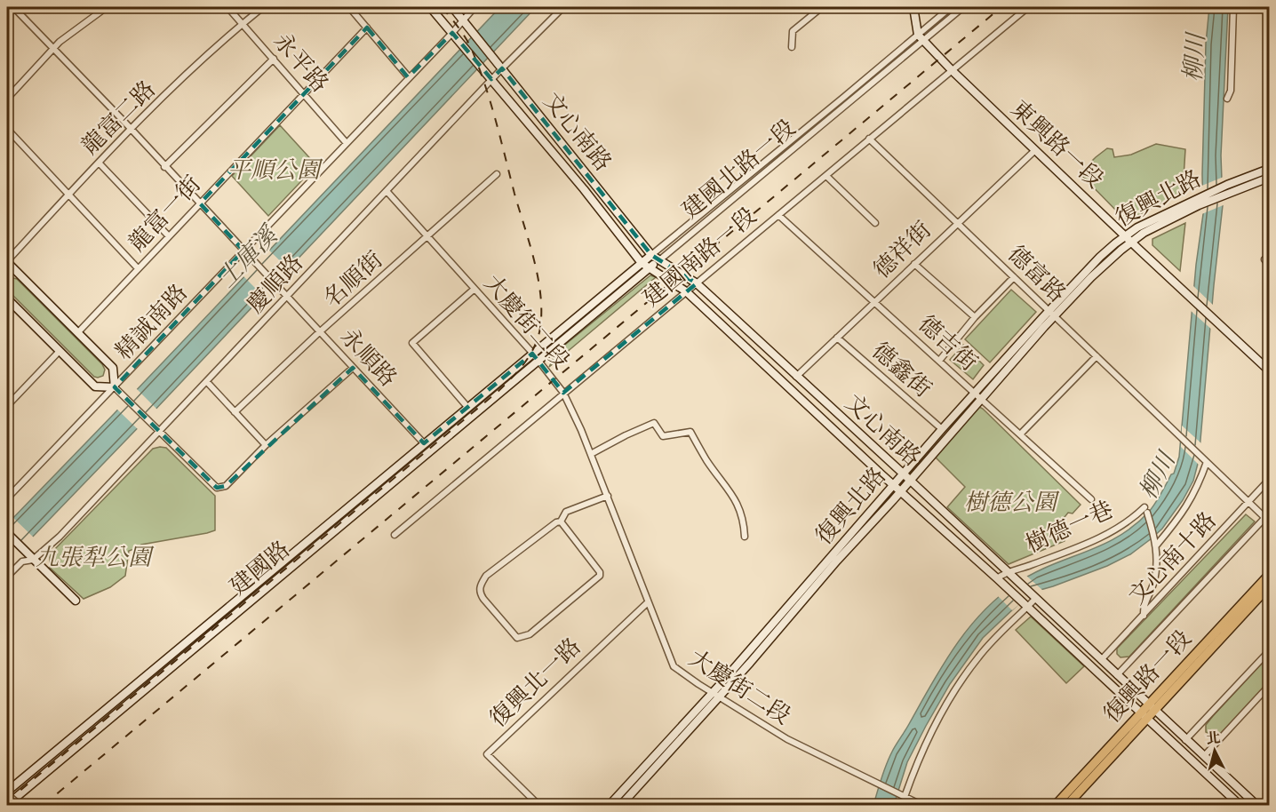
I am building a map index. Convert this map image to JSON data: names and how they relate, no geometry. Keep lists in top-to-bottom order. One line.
{"streets":{"main road":["文心南路","東興路一段","建國北路一段","復興北路","建國路","復興路一段"],"street":["永平路","龍富二路","龍富一街","德祥街","建國南路一段","德富路","名順街","慶順路","精誠南路","大慶街二段","德吉街","永順路","德鑫街","樹德一巷","文心南十路","復興北一路"]},"crossings":[["永平路","龍富二路"],["永平路","龍富一街"],["永平路","精誠南路"],["文心南路","建國北路一段"],["文心南路","復興北路"],["文心南路","德祥街"],["文心南路","建國南路一段"],["文心南路","慶順路"],["文心南路","精誠南路"],["文心南路","樹德一巷"],["文心南路","文心南十路"],["文心南路","復興路一段"],["東興路一段","建國北路一段"],["東興路一段","復興北路"],["東興路一段","德祥街"],["東興路一段","建國南路一段"],["建國北路一段","大慶街二段"],["建國北路一段","建國路"],["復興北路","德富路"],["復興北路","大慶街二段"],["復興北路","德吉街"],["復興北路","德鑫街"],["德祥街","德富路"],["德祥街","德吉街"],["德祥街","德鑫街"],["建國南路一段","德富路"],["建國南路一段","大慶街二段"],["建國南路一段","德吉街"],["名順街","大慶街二段"],["名順街","永順路"],["慶順路","大慶街二段"],["慶順路","永順路"],["精誠南路","永順路"],["大慶街二段","建國路"],["大慶街二段","復興北一路"],["永順路","建國路"]],"water":["柳川","土庫溪"],"parks":["平順公園","樹德公園","九張犁公園"],"north":"top"}
